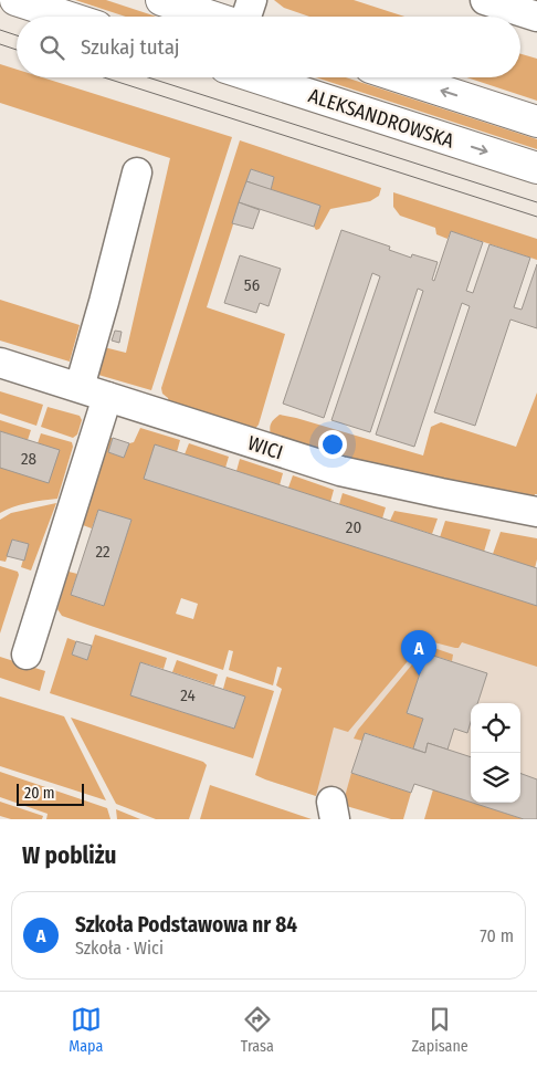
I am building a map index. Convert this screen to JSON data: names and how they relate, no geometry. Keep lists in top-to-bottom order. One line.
{"streets":{"main road":["ALEKSANDROWSKA"],"street":["WICI"]},"house_numbers":["56","28","20","22","24"],"scale_bar":"20 m","page":{"search":"Szukaj tutaj","pins":"A","scale":"20 m","heading":"W pobliżu","list":[{"mark":"A","name":"Szkoła Podstawowa nr 84","note":"Szkoła · Wici","value":"70 m"}],"nav":["Mapa","Trasa","Zapisane"]}}
